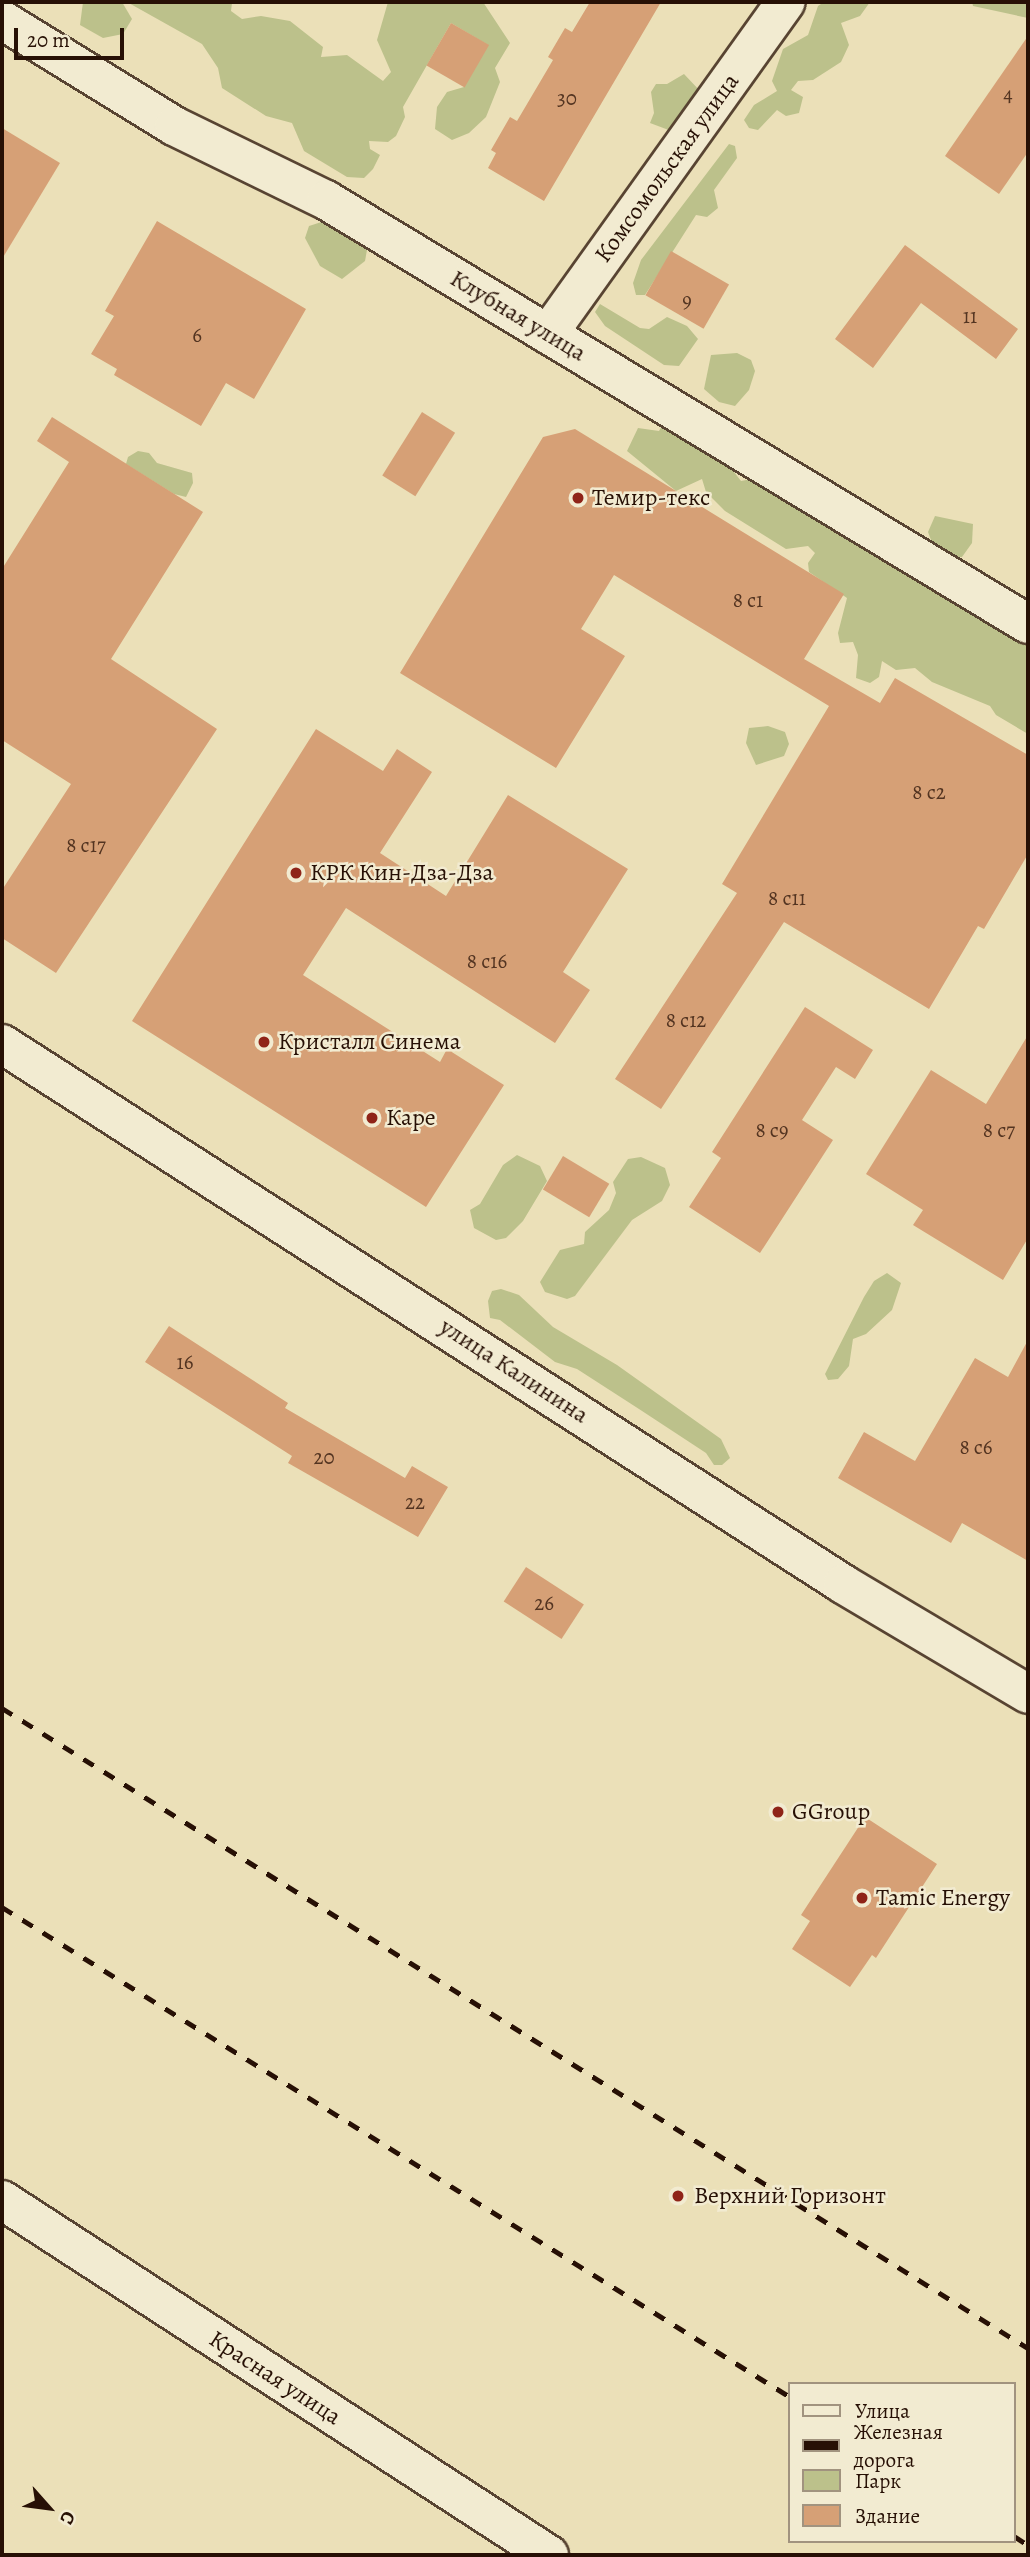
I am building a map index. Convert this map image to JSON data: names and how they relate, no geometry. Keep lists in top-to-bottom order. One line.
{"streets":{"street":["Комсомольская улица","Клубная улица","улица Калинина","Красная улица"]},"crossings":[["Комсомольская улица","Клубная улица"]],"places":["Темир-текс","КРК Кин-Дза-Дза","Кристалл Синема","Каре","GGroup","Tamic Energy","Верхний Горизонт"],"house_numbers":["4","30","9","11","6","8 с1","8 с2","8 с17","8 с11","8 с16","8 с12","8 с9","8 с7","16","8 с6","20","22","26"],"legend":["Улица","Железная дорога","Парк","Здание"],"scale_bar":"20 m","north":"bottom right"}
